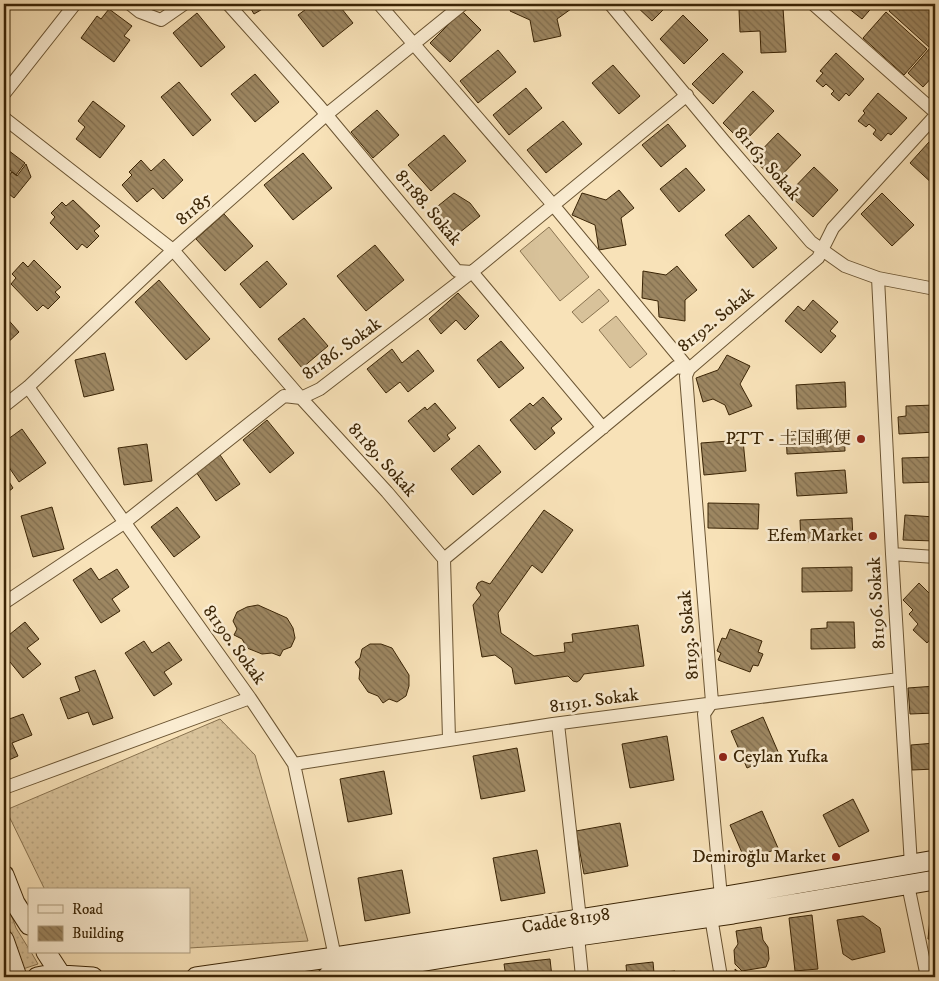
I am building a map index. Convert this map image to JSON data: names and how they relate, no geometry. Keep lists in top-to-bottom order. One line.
{"streets":{"main road":["Cadde 81198"],"street":["81163. Sokak","81188. Sokak","81185","81192. Sokak","81186. Sokak","81189. Sokak","81196. Sokak","81193. Sokak","81190. Sokak","81191. Sokak"]},"crossings":[["81163. Sokak","81192. Sokak"],["81163. Sokak","81186. Sokak"],["81163. Sokak","81196. Sokak"],["81188. Sokak","81185"],["81188. Sokak","81192. Sokak"],["81188. Sokak","81186. Sokak"],["81185","81189. Sokak"],["81185","81190. Sokak"],["81192. Sokak","81189. Sokak"],["81192. Sokak","81193. Sokak"],["81186. Sokak","81189. Sokak"],["81186. Sokak","81190. Sokak"],["81196. Sokak","81191. Sokak"],["81196. Sokak","Cadde 81198"],["81193. Sokak","81191. Sokak"],["81193. Sokak","Cadde 81198"],["81190. Sokak","81191. Sokak"],["81190. Sokak","Cadde 81198"]],"places":["PTT - 土国郵便","Efem Market","Ceylan Yufka","Demiroğlu Market"],"legend":["Road","Building"]}
